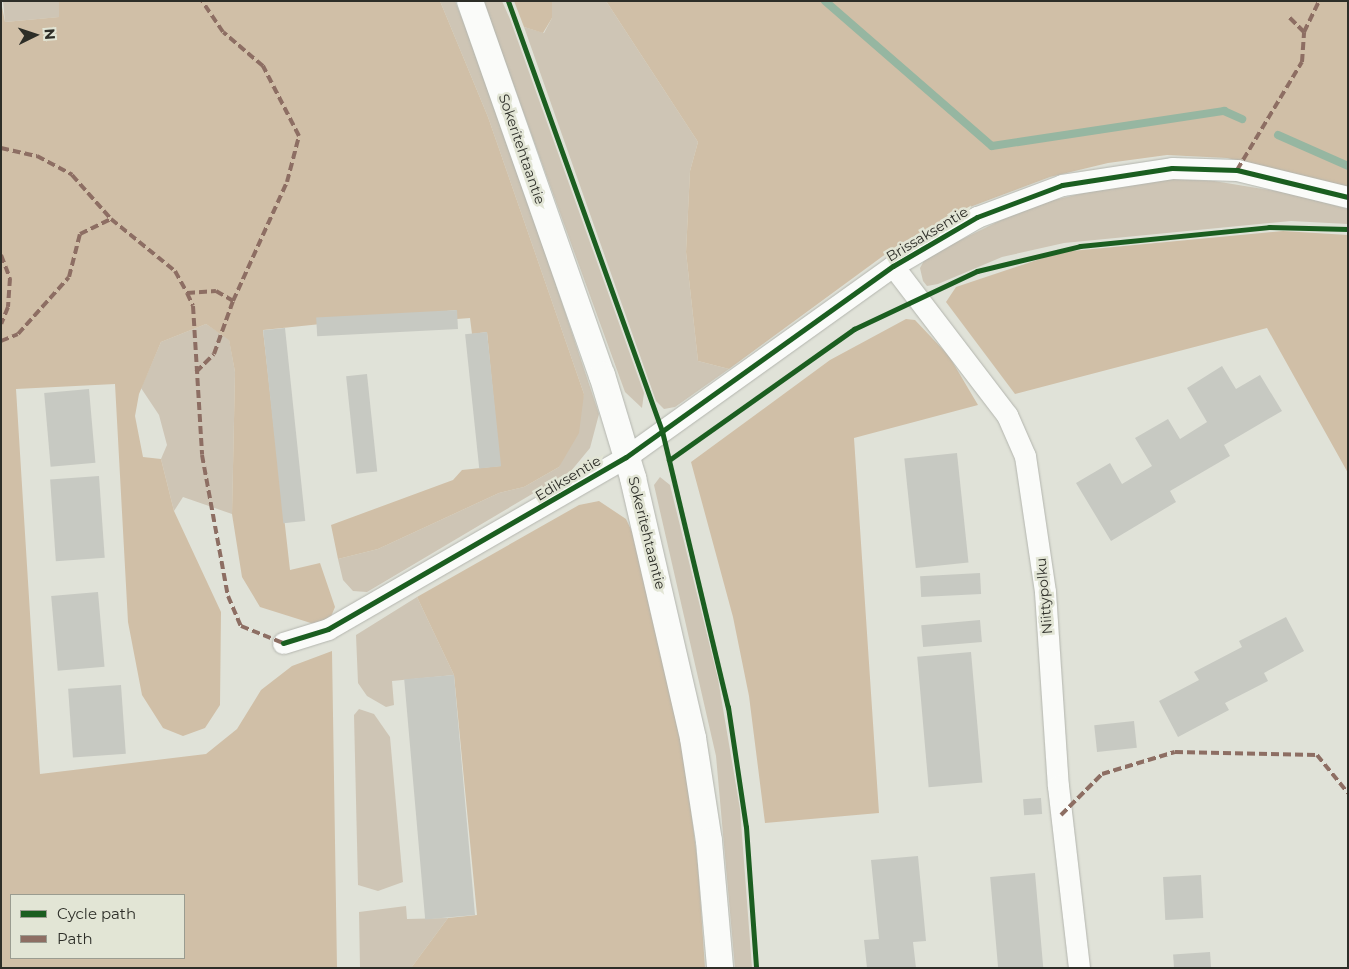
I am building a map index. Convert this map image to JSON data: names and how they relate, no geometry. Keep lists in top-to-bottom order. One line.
{"streets":{"street":["Sokeritehtaantie","Brissaksentie","Ediksentie","Niittypolku"]},"crossings":[["Sokeritehtaantie","Brissaksentie"],["Sokeritehtaantie","Ediksentie"],["Brissaksentie","Ediksentie"],["Brissaksentie","Niittypolku"]],"legend":["Cycle path","Path"],"north":"right"}
